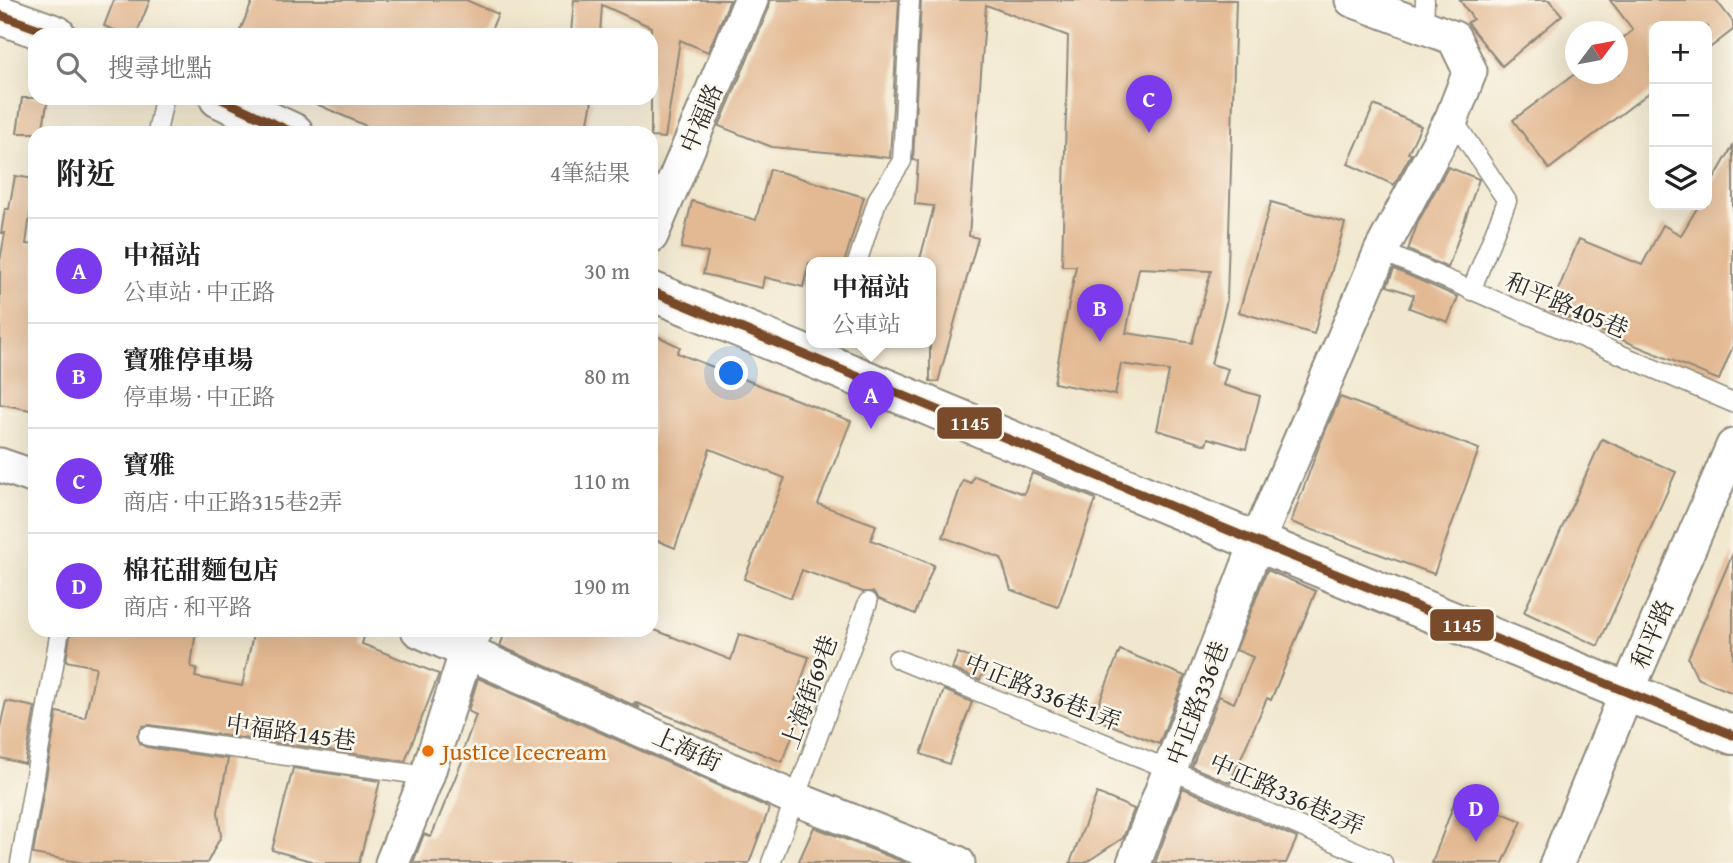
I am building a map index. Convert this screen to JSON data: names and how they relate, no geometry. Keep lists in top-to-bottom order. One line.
{"streets":{"street":["中福路","和平路","中正路336巷","上海街"],"lane":["和平路405巷","上海街69巷","中正路336巷1弄","中福路145巷","中正路336巷2弄"]},"crossings":[["和平路405巷","中正路336巷"],["上海街69巷","上海街"],["中正路336巷1弄","中正路336巷"],["中正路336巷1弄","中正路336巷2弄"],["中正路336巷","中正路336巷2弄"]],"places":["JustIce Icecream"],"lines":["transit line 1145"],"north":"top right","page":{"map_buttons":["+","−"],"search":"搜尋地點","pins":["C","B","A","D"],"heading":["附近","4筆結果"],"list":[{"mark":"A","name":"中福站","note":"公車站 · 中正路","value":"30 m"},{"mark":"B","name":"寶雅停車場","note":"停車場 · 中正路","value":"80 m"},{"mark":"C","name":"寶雅","note":"商店 · 中正路315巷2弄","value":"110 m"},{"mark":"D","name":"棉花甜麵包店","note":"商店 · 和平路","value":"190 m"}],"popup":["中福站","公車站"]}}
